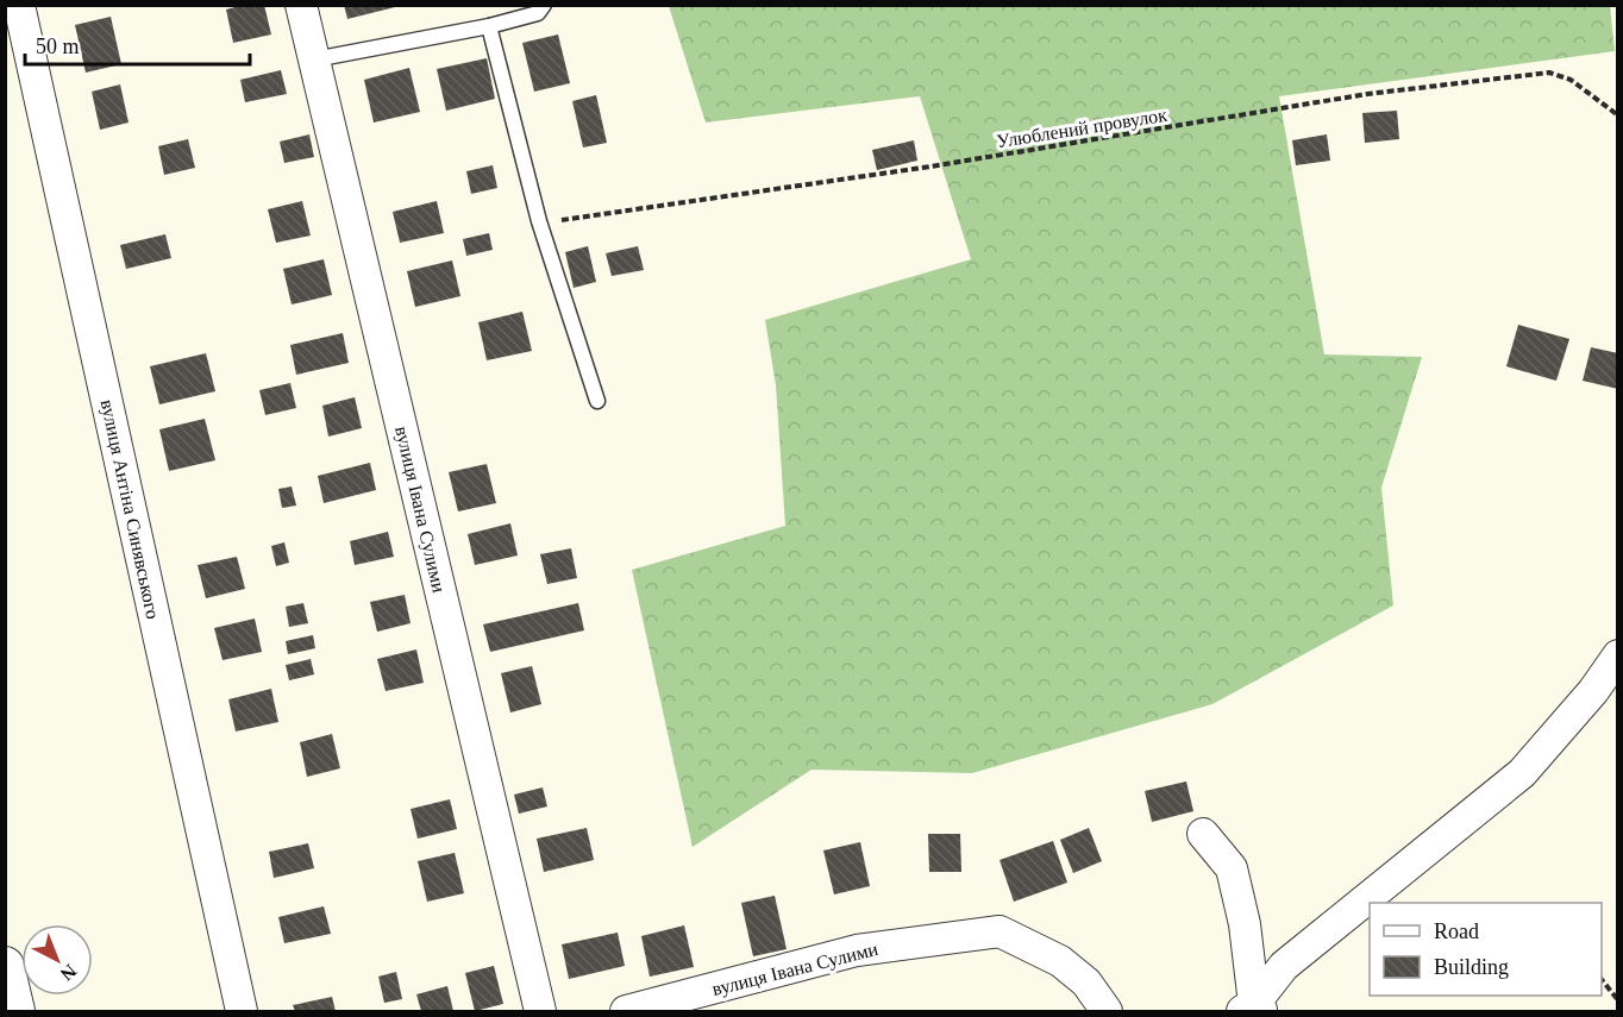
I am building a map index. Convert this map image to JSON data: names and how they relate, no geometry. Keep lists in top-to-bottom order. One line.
{"streets":{"street":["вулиця Антіна Синявського","вулиця Івана Сулими"],"path":["Улюблений провулок"]},"legend":["Road","Building"],"scale_bar":"50 m","north":"bottom right"}
